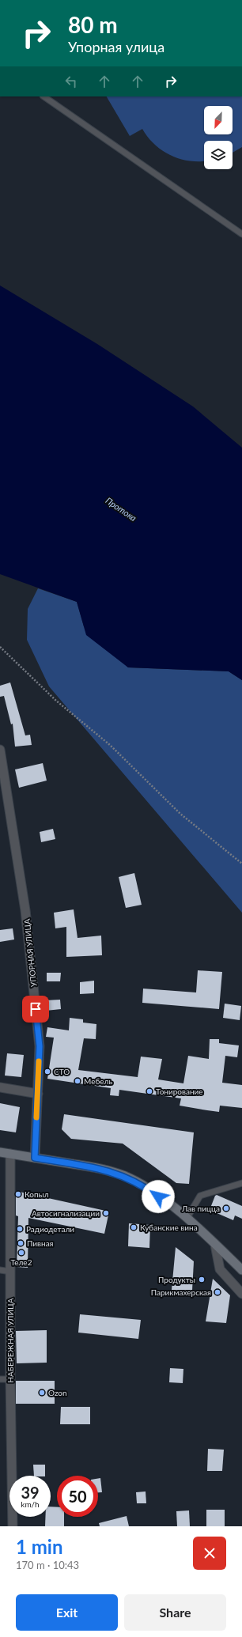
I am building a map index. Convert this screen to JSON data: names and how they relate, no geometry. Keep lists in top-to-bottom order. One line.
{"streets":{"street":["УПОРНАЯ УЛИЦА","НАБЕРЕЖНАЯ УЛИЦА"]},"water":["Протока"],"places":["СТО","Мебель","Тонирование","Копыл","Лав пицца","Автосигнализации","Кубанские вина","Радиодетали","Пивная","Теле2","Продукты","Парикмахерская","Ozon"],"north":"bottom left","page":{"turn":["80 m","Упорная улица"],"speed":"39 km/h","limit":"50","heading":["1 min","170 m · 10:43"],"buttons":["Exit","Share"]}}
